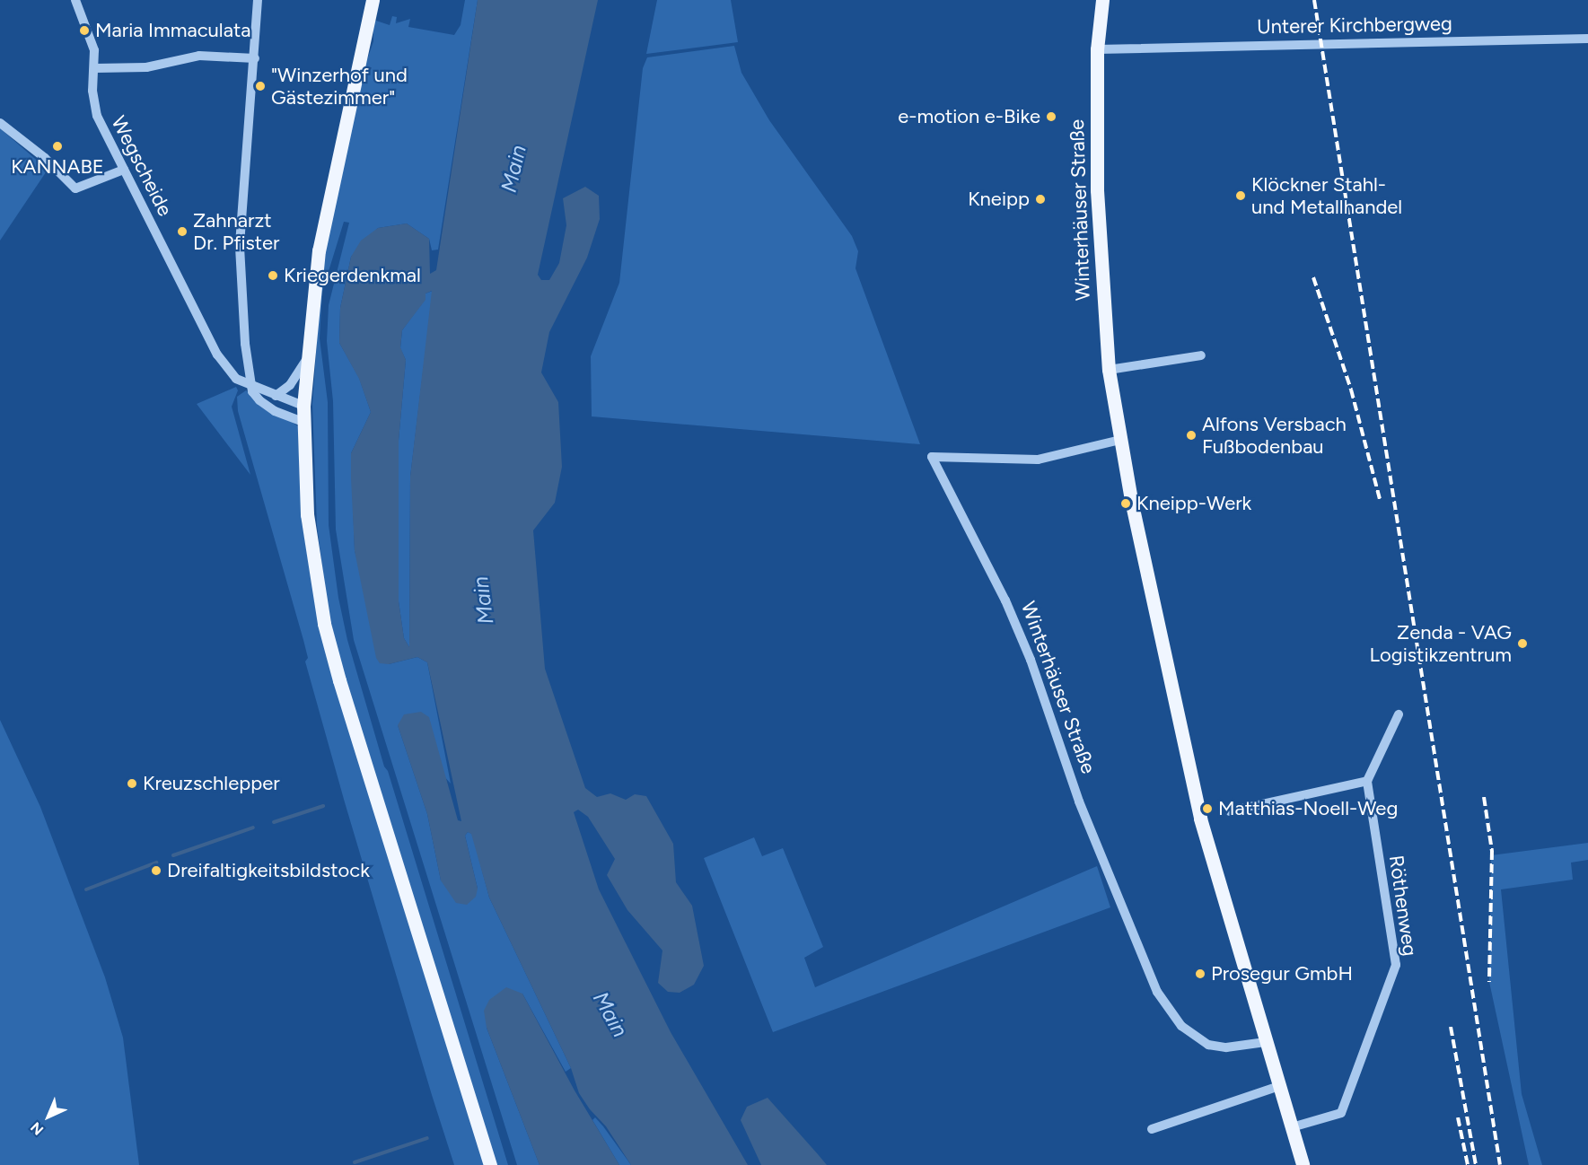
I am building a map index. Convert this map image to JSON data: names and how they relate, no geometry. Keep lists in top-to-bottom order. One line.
{"streets":{"main road":["Winterhäuser Straße"],"street":["Unterer Kirchbergweg","Wegscheide","Röthenweg"]},"crossings":[["Unterer Kirchbergweg","Winterhäuser Straße"],["Winterhäuser Straße","Röthenweg"]],"water":["Main"],"places":["Maria Immaculata","\"Winzerhof und Gästezimmer\"","e-motion e-Bike","KANNABE","Klöckner Stahl- und Metallhandel","Kneipp","Zahnarzt Dr. Pfister","Kriegerdenkmal","Alfons Versbach Fußbodenbau","Kneipp-Werk","Zenda - VAG Logistikzentrum","Kreuzschlepper","Matthias-Noell-Weg","Dreifaltigkeitsbildstock","Prosegur GmbH"],"north":"bottom left"}
